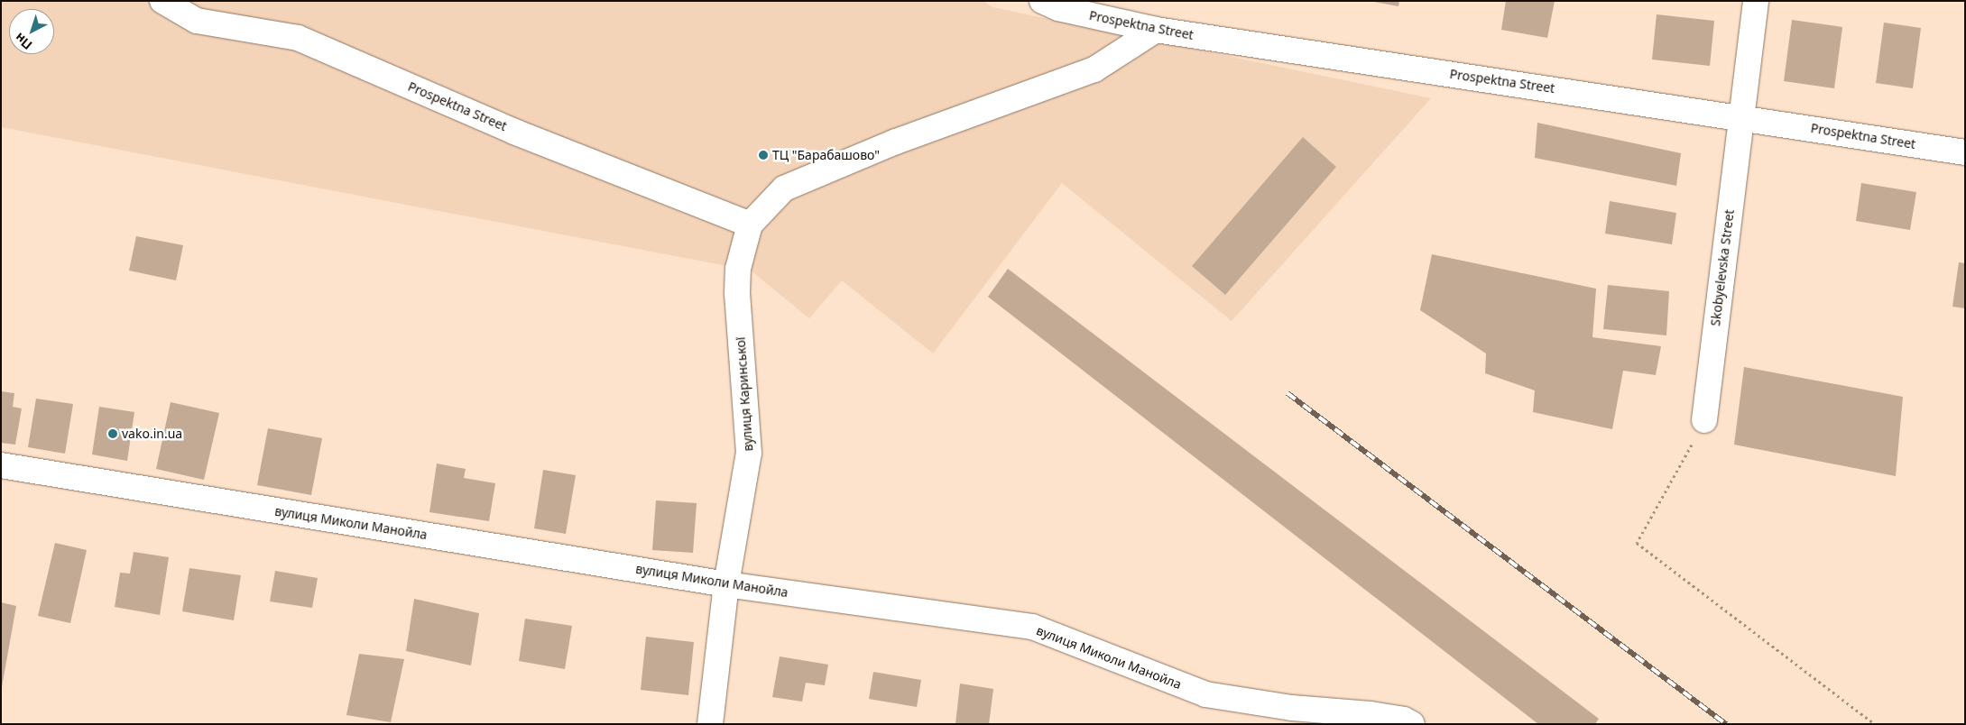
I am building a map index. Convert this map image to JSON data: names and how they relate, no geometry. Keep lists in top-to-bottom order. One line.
{"streets":{"street":["Prospektna Street","Skobyelevska Street","вулиця Каринської","вулиця Миколи Манойла"]},"crossings":[["Prospektna Street","Skobyelevska Street"],["Prospektna Street","вулиця Каринської"],["вулиця Каринської","вулиця Миколи Манойла"]],"places":["ТЦ \"Барабашово\"","vako.in.ua"],"north":"bottom left"}
